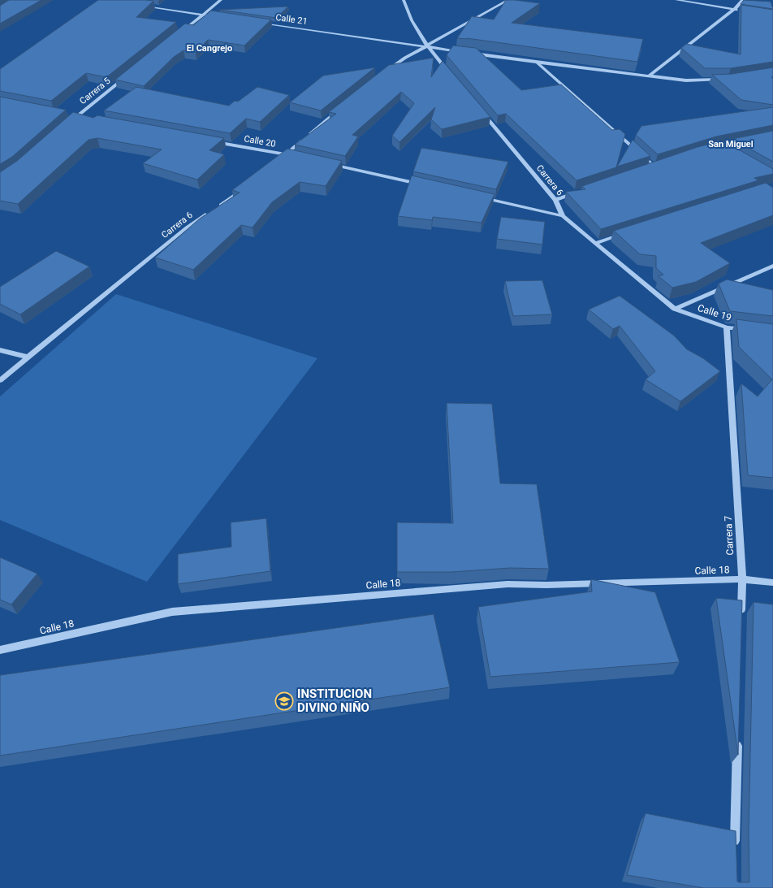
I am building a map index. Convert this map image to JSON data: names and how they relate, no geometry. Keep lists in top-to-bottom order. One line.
{"streets":{"street":["Calle 21","Carrera 5","Calle 20","Carrera 6","Calle 19","Carrera 7","Calle 18"]},"crossings":[["Carrera 6","Calle 19"],["Calle 19","Carrera 7"],["Carrera 7","Calle 18"]],"districts":["El Cangrejo","San Miguel"],"places":{"school or university":["INSTITUCION DIVINO NIÑO"]}}
